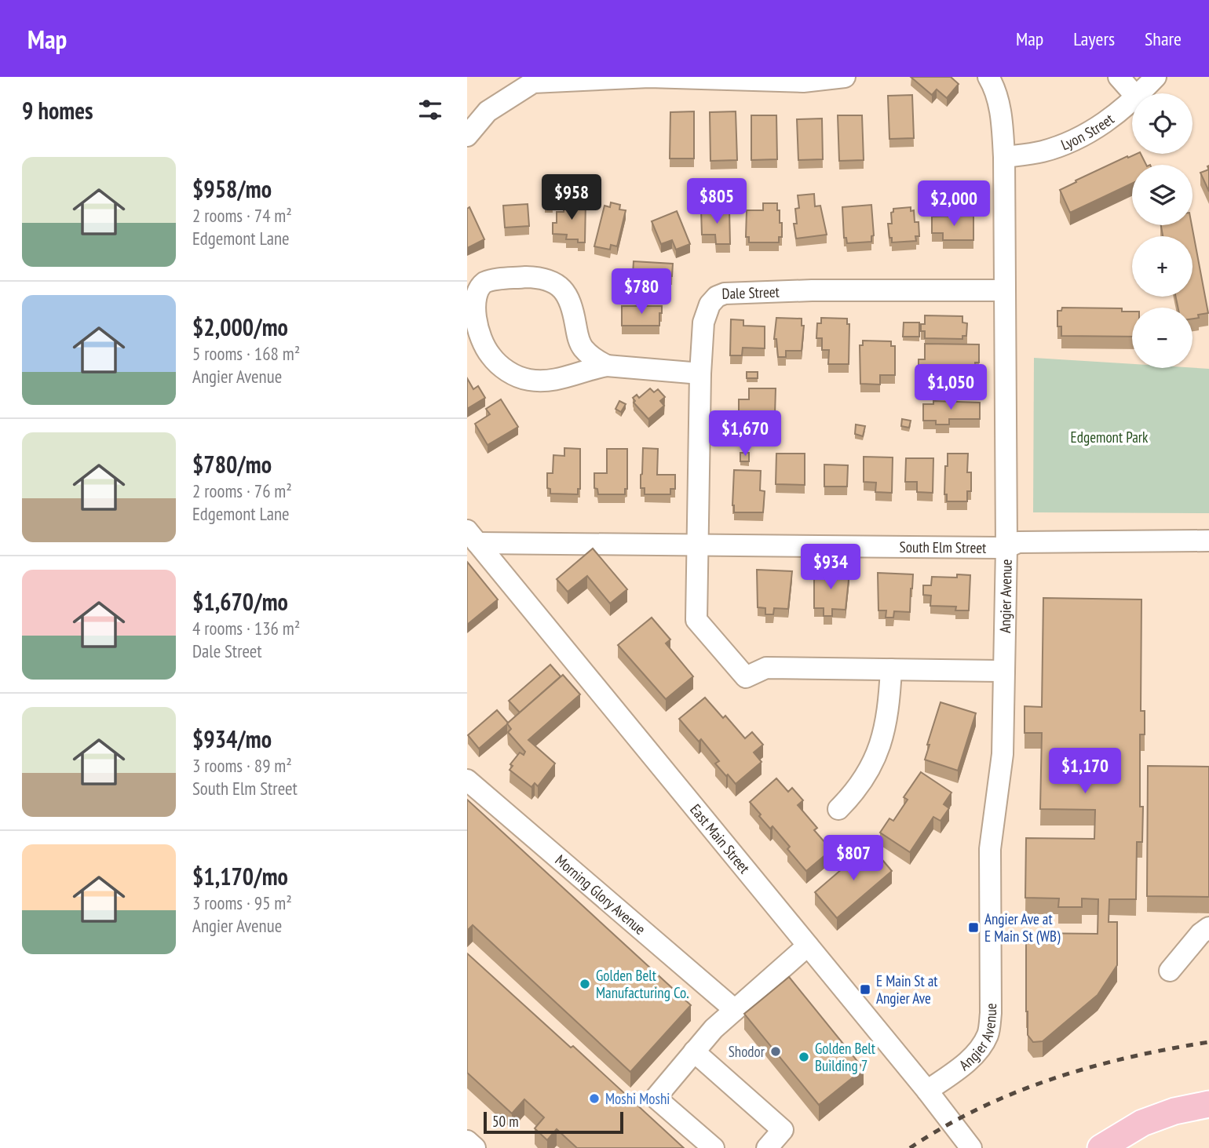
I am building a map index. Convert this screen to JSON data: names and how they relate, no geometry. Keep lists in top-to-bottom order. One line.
{"streets":{"street":["Lyon Street","Dale Street","South Elm Street","Angier Avenue","East Main Street","Morning Glory Avenue"]},"crossings":[["Lyon Street","Angier Avenue"],["Dale Street","South Elm Street"],["Dale Street","Angier Avenue"],["South Elm Street","Angier Avenue"],["South Elm Street","East Main Street"],["Angier Avenue","East Main Street"]],"parks":["Edgemont Park"],"places":{"transit":["Angier Ave at E Main St (WB)","E Main St at Angier Ave"],"other":["Golden Belt Manufacturing Co.","Shodor","Golden Belt Building 7","Moshi Moshi"]},"scale_bar":"50 m","page":{"header":"Map","nav":["Map","Layers","Share"],"heading":"9 homes","map_buttons":["+","−"],"list":[{"name":"$958/mo","note":"2 rooms · 74 m² · Edgemont Lane"},{"name":"$2,000/mo","note":"5 rooms · 168 m² · Angier Avenue"},{"name":"$780/mo","note":"2 rooms · 76 m² · Edgemont Lane"},{"name":"$1,670/mo","note":"4 rooms · 136 m² · Dale Street"},{"name":"$934/mo","note":"3 rooms · 89 m² · South Elm Street"},{"name":"$1,170/mo","note":"3 rooms · 95 m² · Angier Avenue"}],"price":["$958","$805","$2,000","$780","$1,050","$1,670","$934","$1,170","$807"],"scale":"50 m"}}
